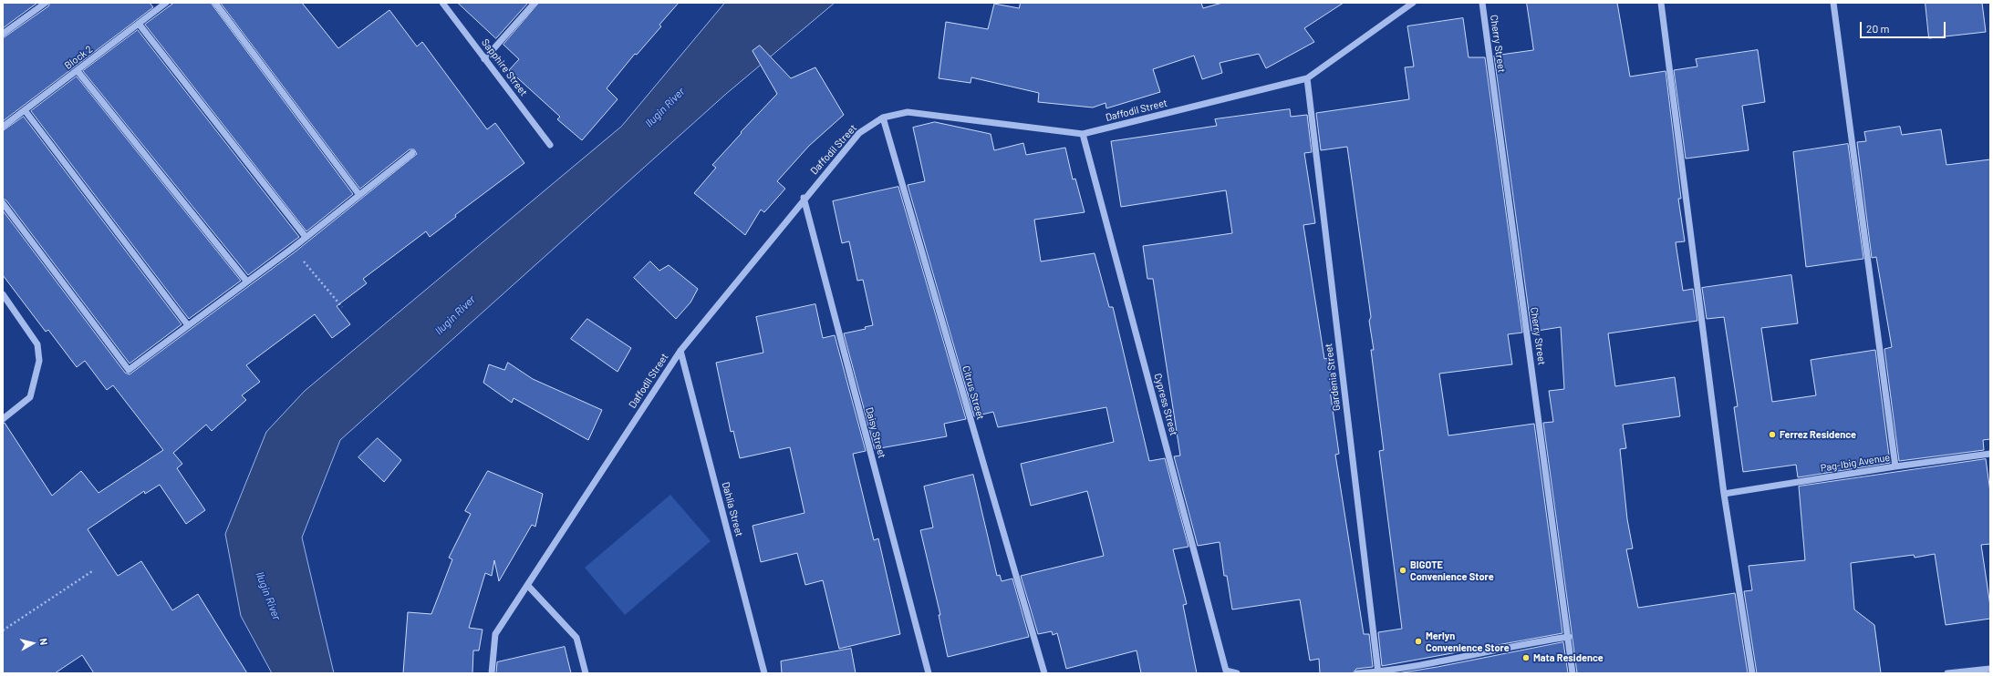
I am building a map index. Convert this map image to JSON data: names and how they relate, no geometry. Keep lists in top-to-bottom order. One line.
{"streets":{"street":["Cherry Street","Block 2","Sapphire Street","Daffodil Street","Gardenia Street","Citrus Street","Cypress Street","Daisy Street","Pag-Ibig Avenue","Dahlia Street"]},"crossings":[["Daffodil Street","Gardenia Street"],["Daffodil Street","Citrus Street"],["Daffodil Street","Cypress Street"],["Daffodil Street","Daisy Street"],["Daffodil Street","Dahlia Street"]],"water":["Ilugin River"],"places":["Ferrez Residence","BIGOTE Convenience Store","Merlyn Convenience Store","Mata Residence"],"scale_bar":"20 m","north":"right"}
